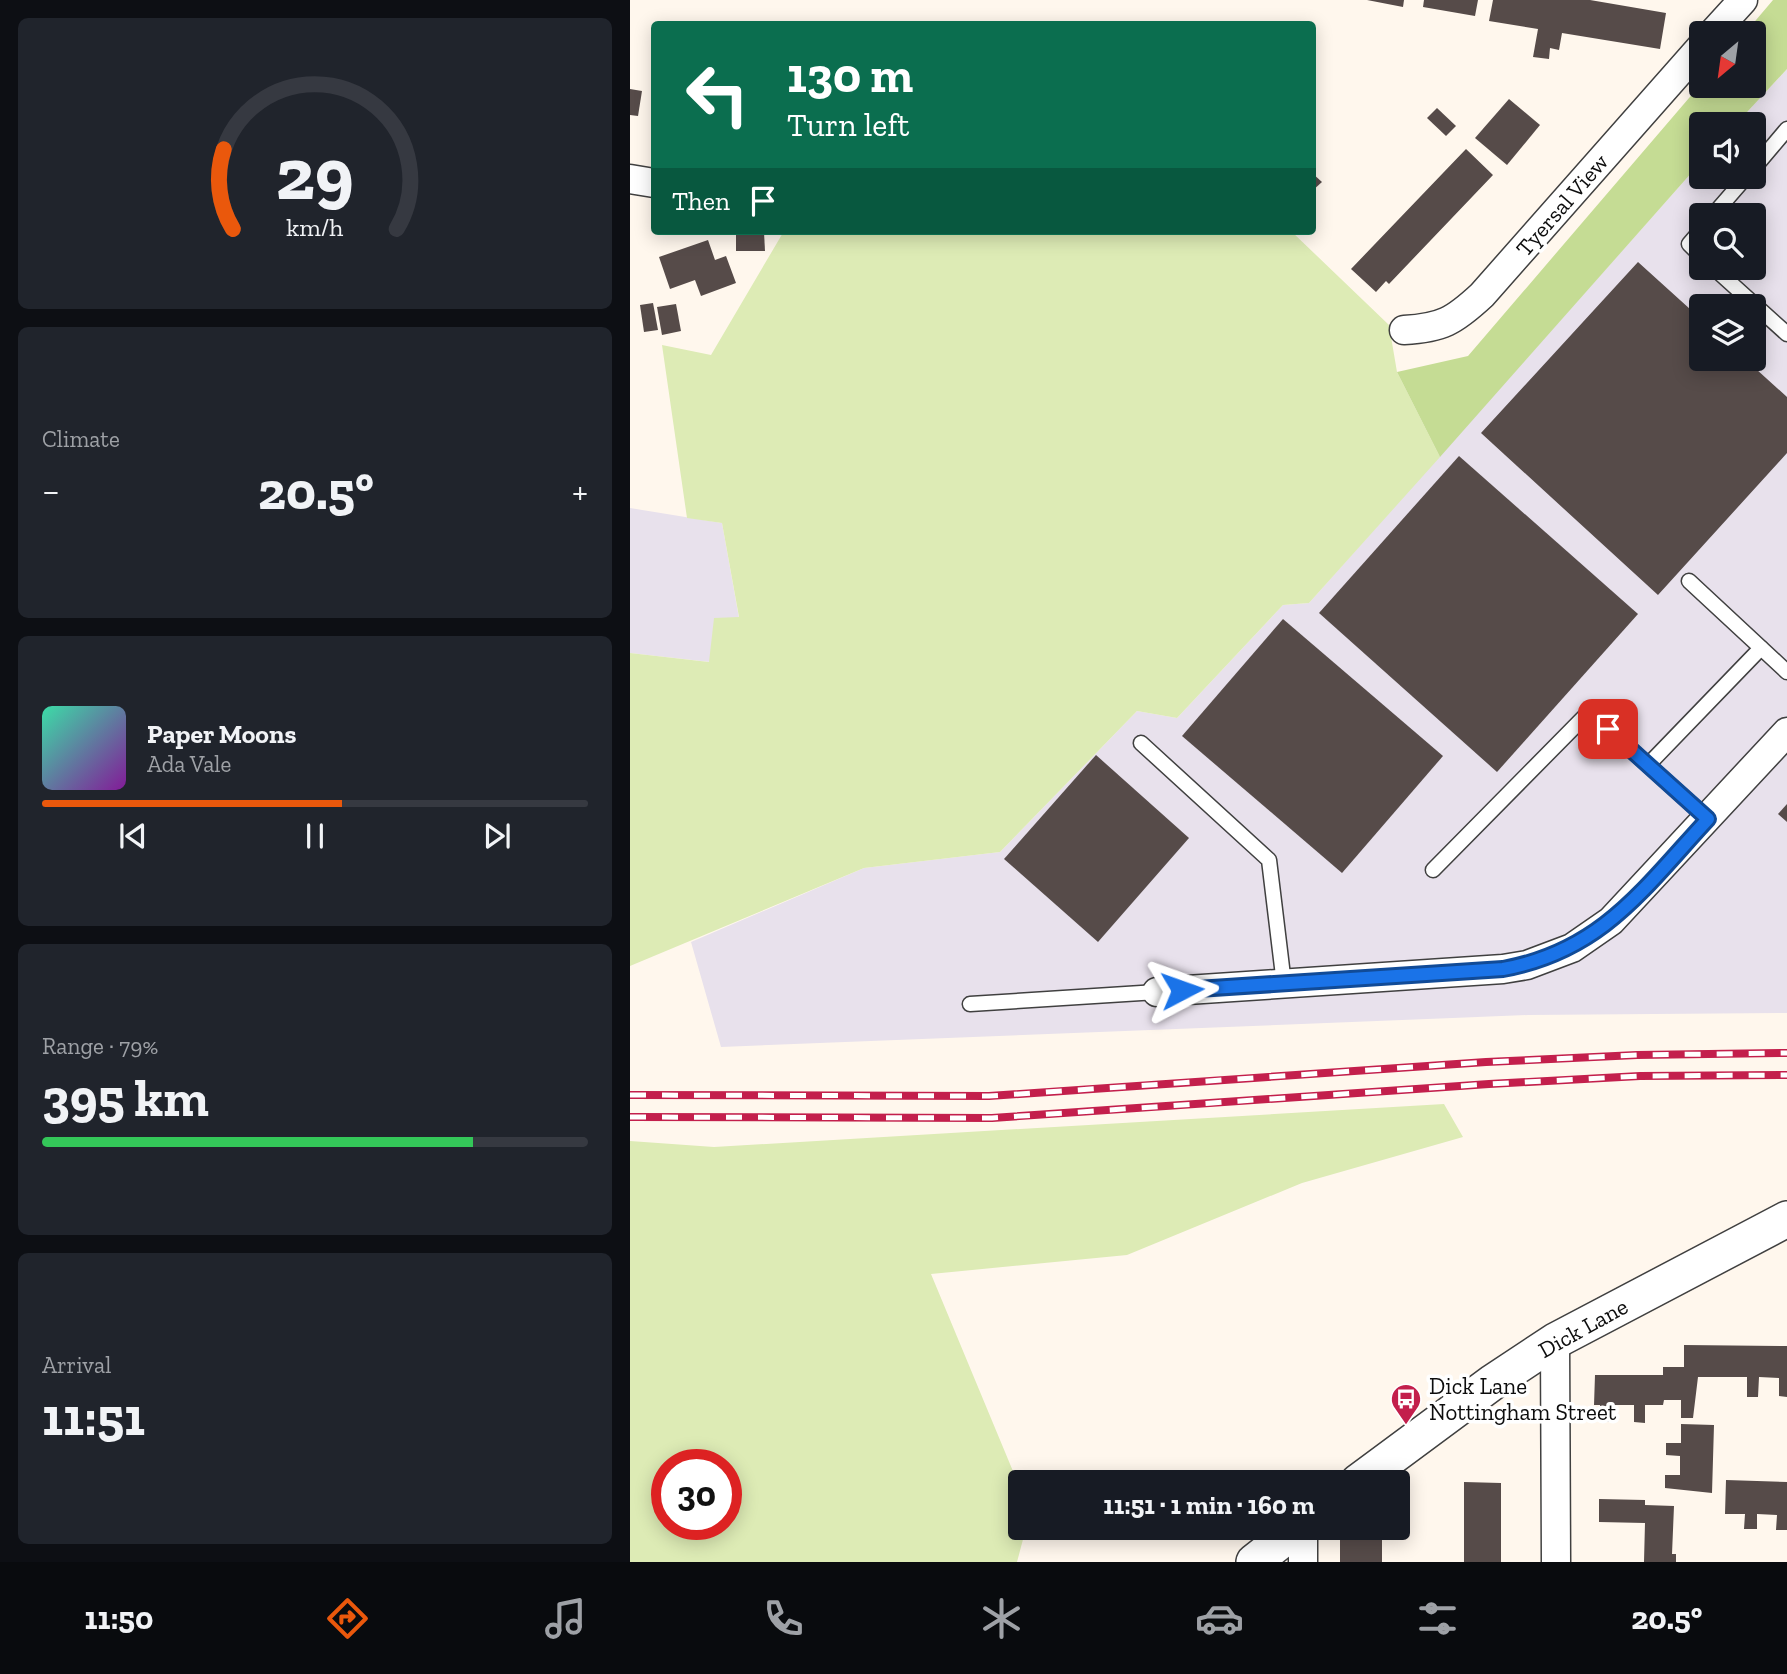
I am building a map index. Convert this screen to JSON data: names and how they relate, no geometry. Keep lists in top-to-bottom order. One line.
{"streets":{"street":["Tyersal View","Dick Lane"]},"places":{"bus stop":["Dick Lane Nottingham Street"]},"north":"bottom left","page":{"turn":["130 m","Turn left"],"then":"Then","tile":["Climate",["Range · 79%","395 km"],["Arrival","11:51"]],"heat":["−","20.5°","+"],"song":["Paper Moons","Ada Vale"],"limit":"30","trip":"11:51 · 1 min · 160 m","tabs":["11:50","20.5°"],"gauge":["29","km/h"]}}
